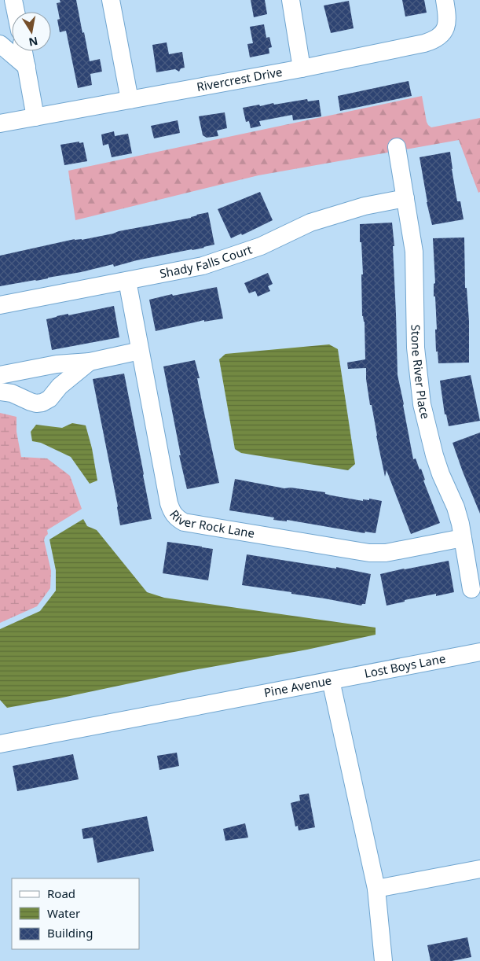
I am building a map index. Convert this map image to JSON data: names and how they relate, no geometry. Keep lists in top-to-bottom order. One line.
{"streets":{"street":["Rivercrest Drive","Shady Falls Court","Stone River Place","River Rock Lane","Lost Boys Lane","Pine Avenue"]},"crossings":[["Shady Falls Court","Stone River Place"],["Shady Falls Court","River Rock Lane"],["Stone River Place","River Rock Lane"],["Lost Boys Lane","Pine Avenue"]],"legend":["Road","Water","Building"],"north":"bottom"}
